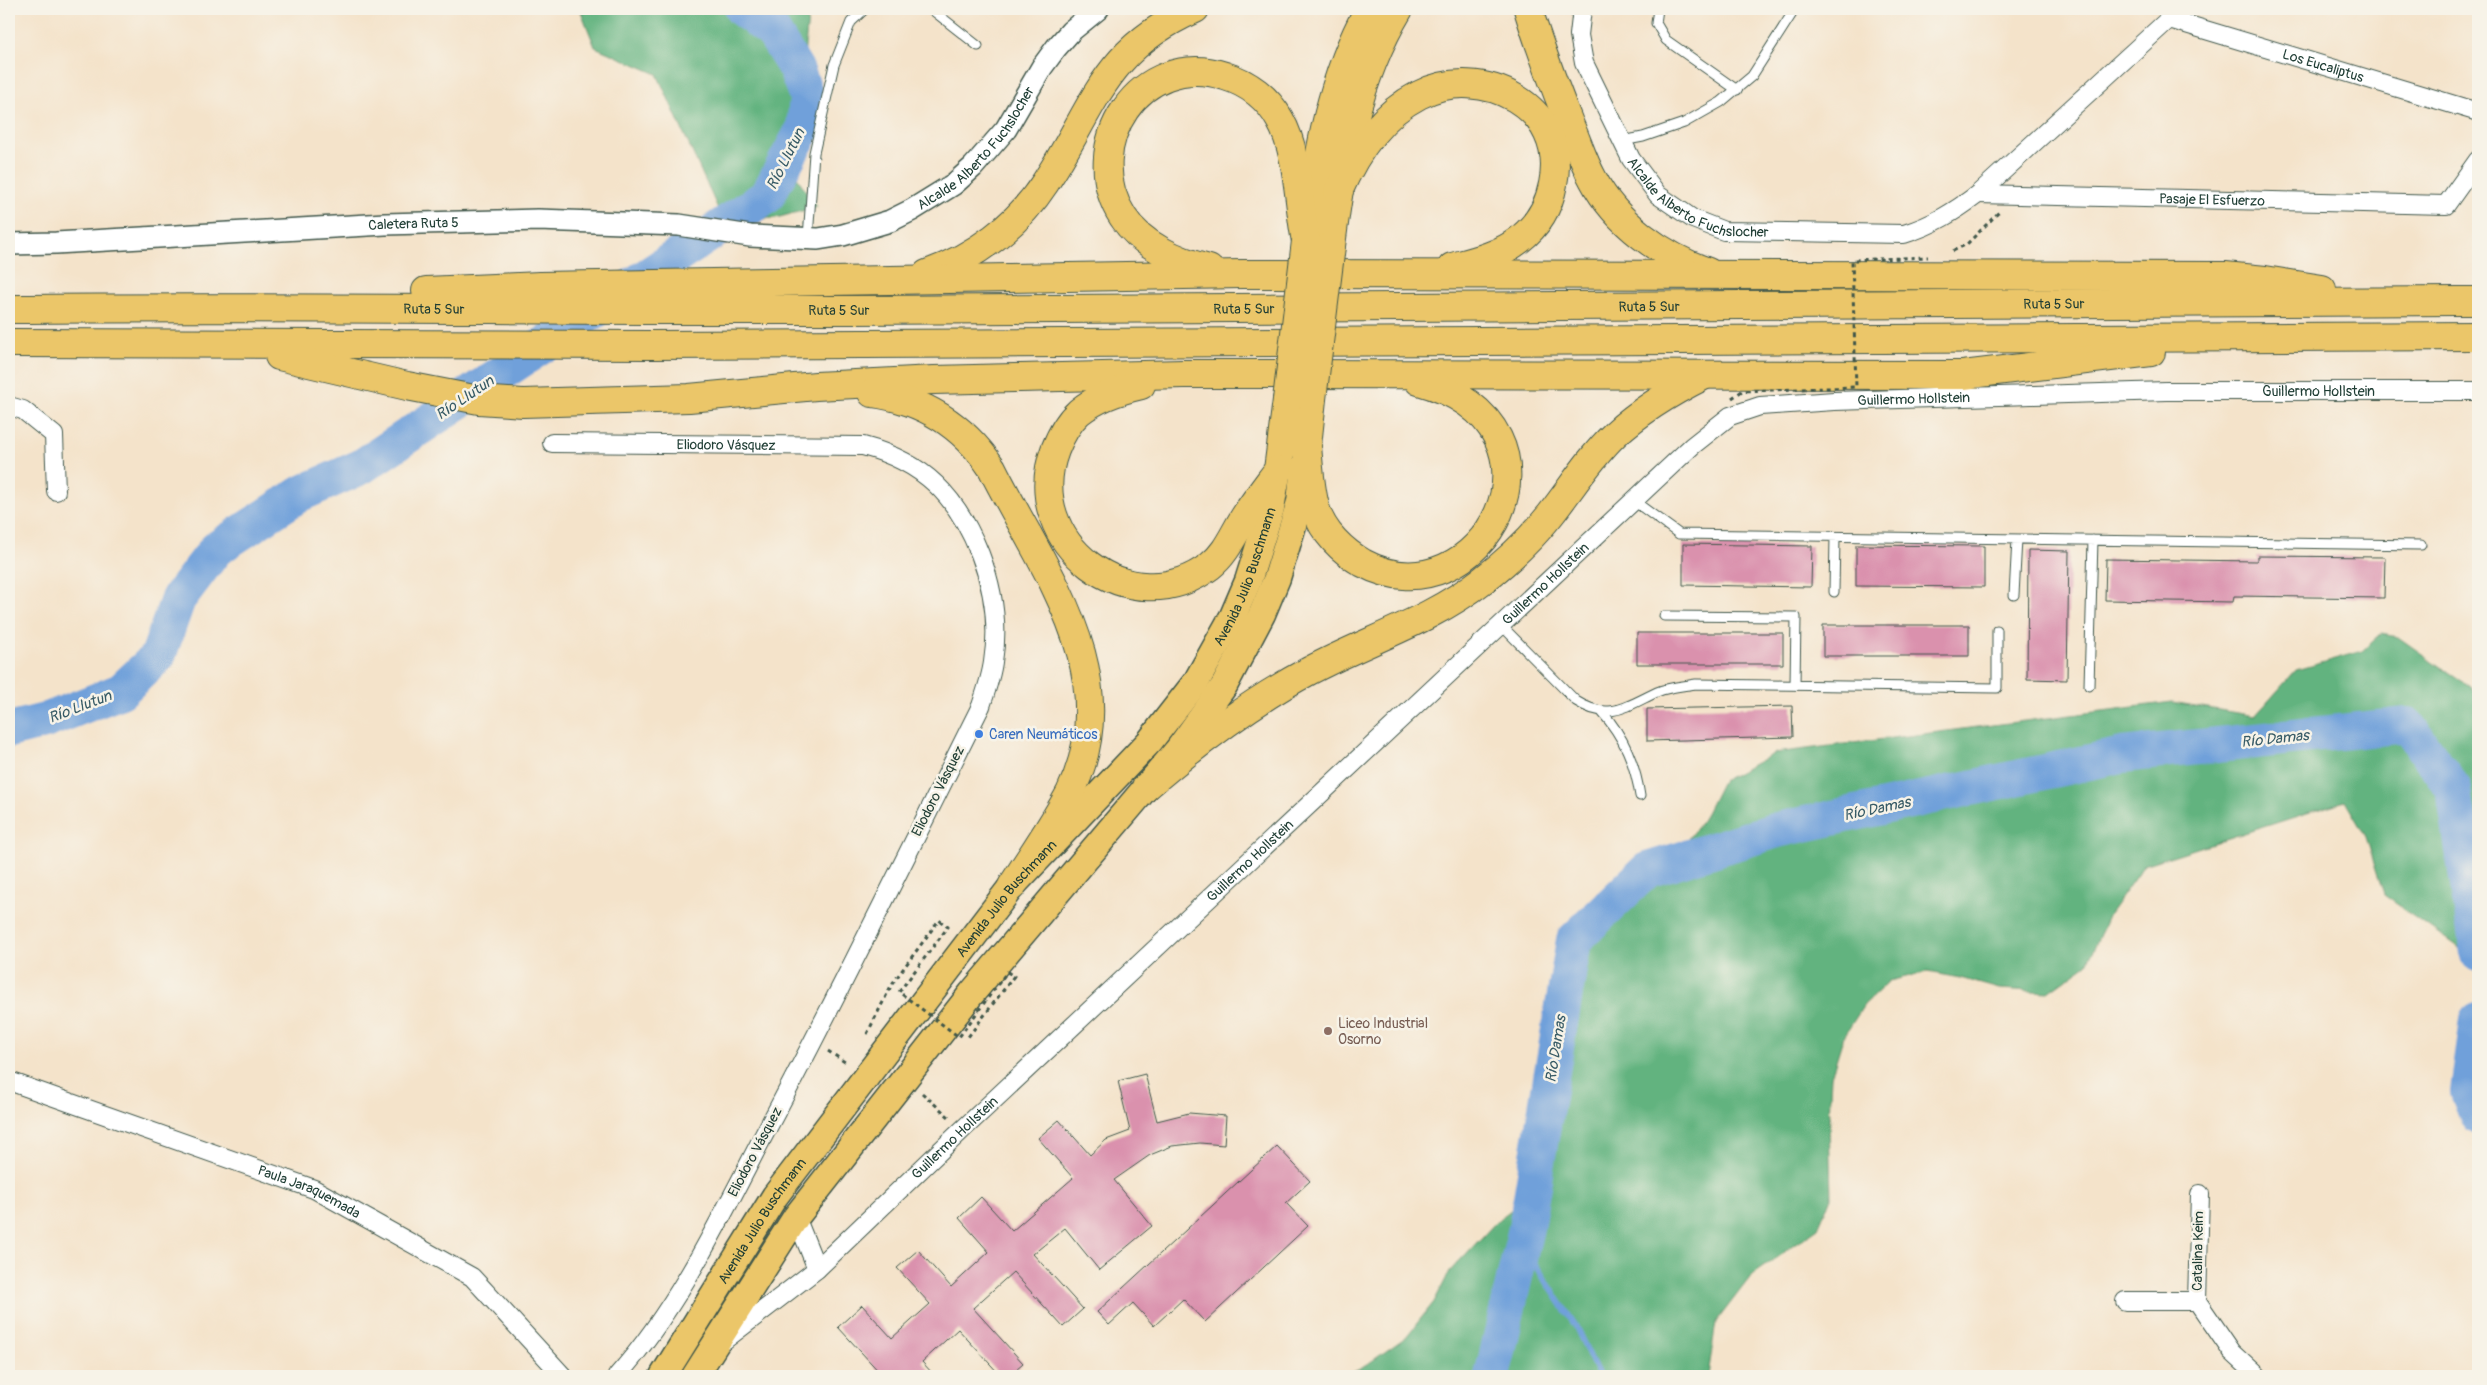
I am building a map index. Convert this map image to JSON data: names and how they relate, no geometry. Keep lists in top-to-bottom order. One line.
{"streets":{"highway":["Ruta 5 Sur","Avenida Julio Buschmann"],"street":["Los Eucaliptus","Alcalde Alberto Fuchslocher","Pasaje El Esfuerzo","Caletera Ruta 5","Guillermo Hollstein","Eliodoro Vásquez","Paula Jaraquemada","Catalina Keim"]},"crossings":[["Alcalde Alberto Fuchslocher","Pasaje El Esfuerzo"],["Alcalde Alberto Fuchslocher","Caletera Ruta 5"],["Guillermo Hollstein","Avenida Julio Buschmann"]],"water":["Río Llutun","Río Damas"],"places":["Caren Neumáticos","Liceo Industrial Osorno"]}
